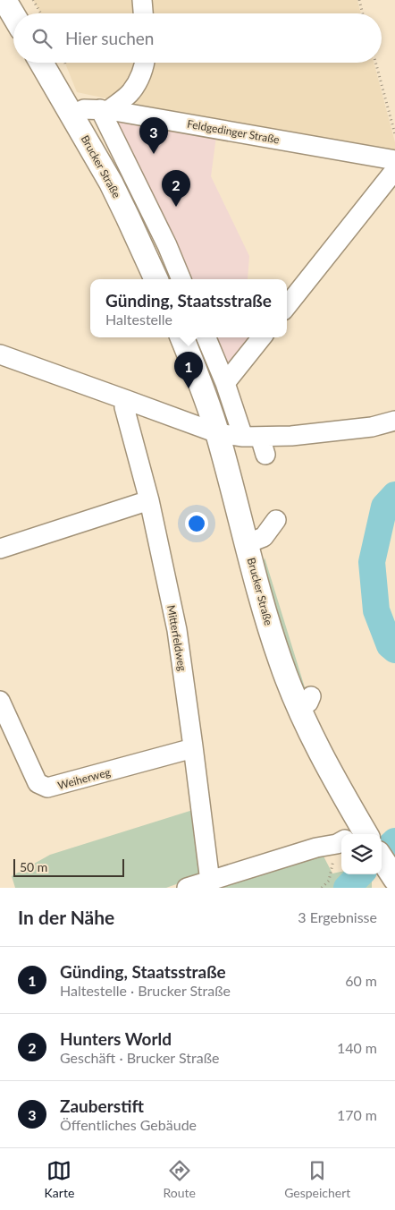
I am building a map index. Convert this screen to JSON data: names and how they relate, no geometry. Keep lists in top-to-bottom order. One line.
{"streets":{"main road":["Brucker Straße"],"street":["Feldgedinger Straße","Mitterfeldweg","Weiherweg"]},"crossings":[["Feldgedinger Straße","Brucker Straße"],["Mitterfeldweg","Weiherweg"]],"scale_bar":"50 m","page":{"search":"Hier suchen","pins":["3","2","1"],"popup":["Günding, Staatsstraße","Haltestelle"],"scale":"50 m","heading":["In der Nähe","3 Ergebnisse"],"list":[{"mark":"1","name":"Günding, Staatsstraße","note":"Haltestelle · Brucker Straße","value":"60 m"},{"mark":"2","name":"Hunters World","note":"Geschäft · Brucker Straße","value":"140 m"},{"mark":"3","name":"Zauberstift","note":"Öffentliches Gebäude","value":"170 m"}],"nav":["Karte","Route","Gespeichert"]}}
